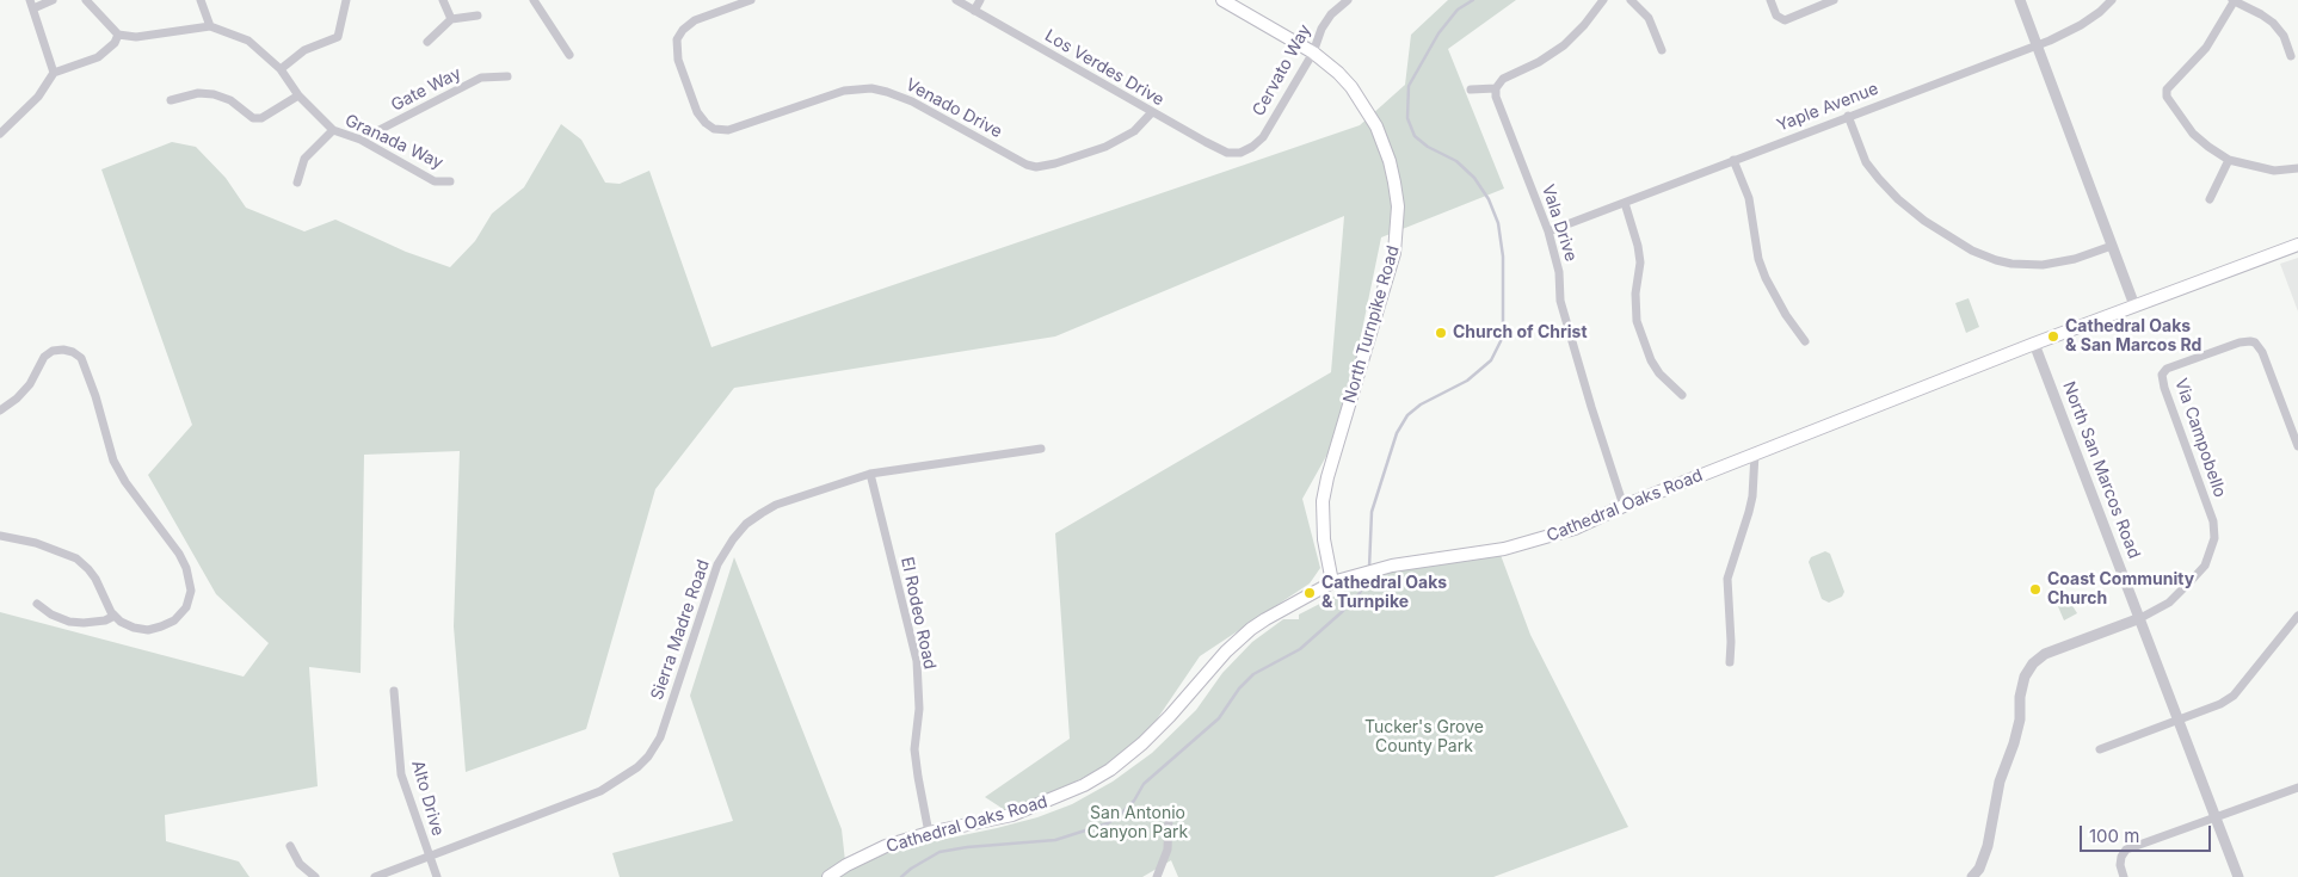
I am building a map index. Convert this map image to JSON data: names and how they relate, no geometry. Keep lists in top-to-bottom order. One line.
{"streets":{"main road":["North Turnpike Road","Cathedral Oaks Road"],"street":["Los Verdes Drive","Cervato Way","Gate Way","Yaple Avenue","Venado Drive","Granada Way","Vala Drive","Via Campobello","North San Marcos Road","El Rodeo Road","Sierra Madre Road","Alto Drive"]},"crossings":[["Los Verdes Drive","Cervato Way"],["Los Verdes Drive","Venado Drive"],["Cervato Way","North Turnpike Road"],["Gate Way","Granada Way"],["Yaple Avenue","Vala Drive"],["Vala Drive","Cathedral Oaks Road"],["North Turnpike Road","Cathedral Oaks Road"],["Via Campobello","North San Marcos Road"],["North San Marcos Road","Cathedral Oaks Road"],["Cathedral Oaks Road","El Rodeo Road"],["El Rodeo Road","Sierra Madre Road"],["Sierra Madre Road","Alto Drive"]],"parks":["Tucker's Grove County Park","San Antonio Canyon Park"],"places":["Church of Christ","Cathedral Oaks & San Marcos Rd","Coast Community Church","Cathedral Oaks & Turnpike"],"scale_bar":"100 m"}
